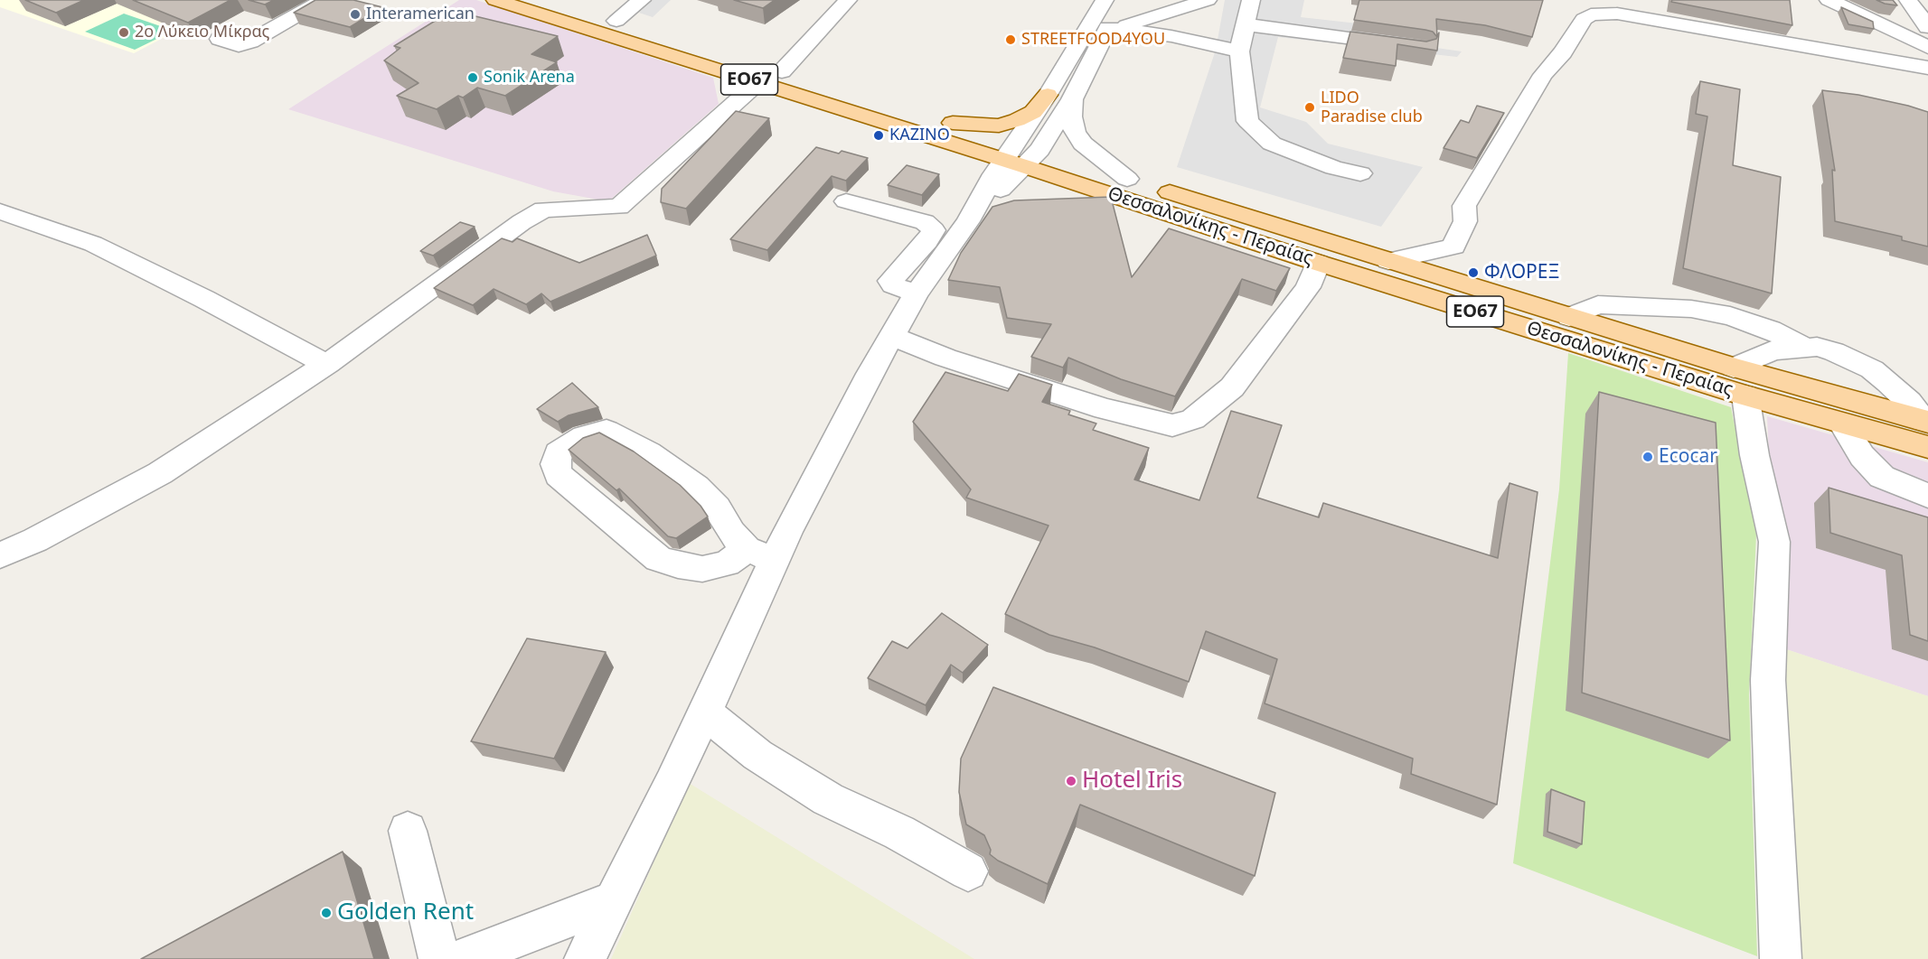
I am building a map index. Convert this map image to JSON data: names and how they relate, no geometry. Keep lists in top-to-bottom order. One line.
{"streets":{"main road":["ΕΟ67","Θεσσαλονίκης - Περαίας"]},"places":["Interamerican","2ο Λύκειο Μίκρας","STREETFOOD4YOU","Sonik Arena","LIDO Paradise club","ΚΑΖΙΝΟ","ΦΛΟΡΕΞ","Ecocar","Hotel Iris","Golden Rent"]}
